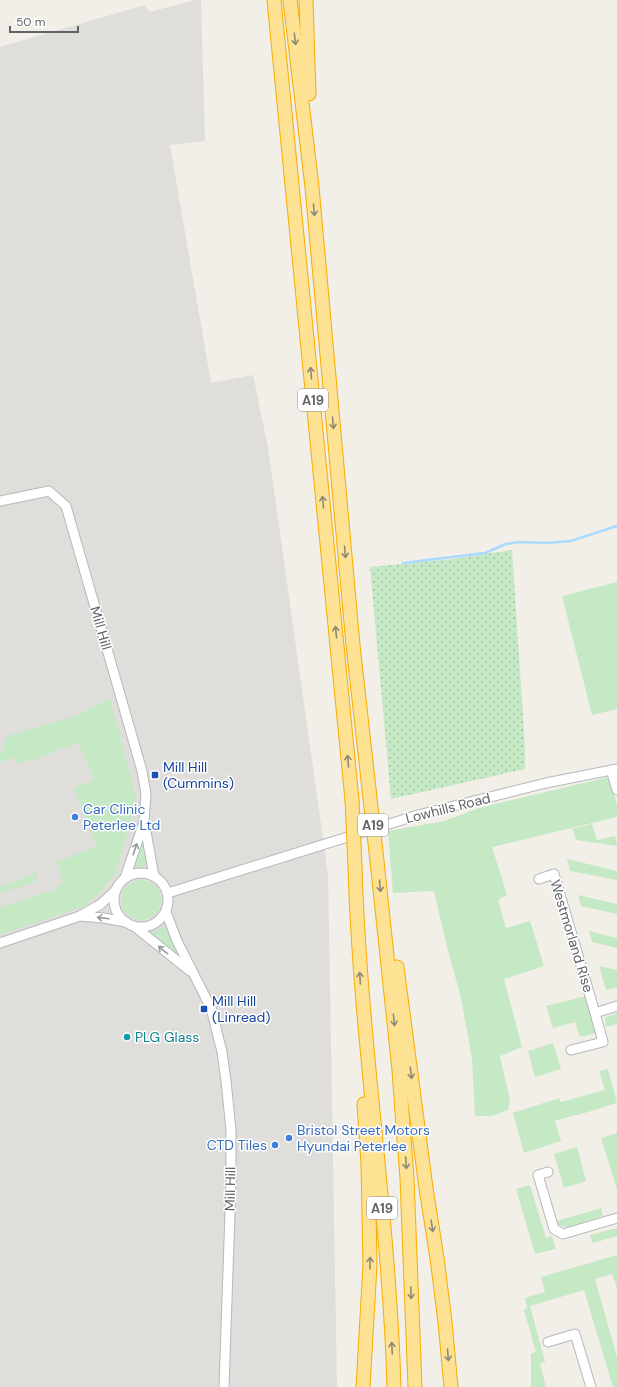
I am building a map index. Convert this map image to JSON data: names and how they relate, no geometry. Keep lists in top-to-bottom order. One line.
{"streets":{"highway":["A19"],"street":["Mill Hill","Lowhills Road","Westmorland Rise"]},"crossings":[["Mill Hill","Lowhills Road"]],"places":{"transit":["Mill Hill (Cummins)","Mill Hill (Linread)"],"other":["Car Clinic Peterlee Ltd","PLG Glass","Bristol Street Motors Hyundai Peterlee","CTD Tiles"]},"scale_bar":"50 m"}
